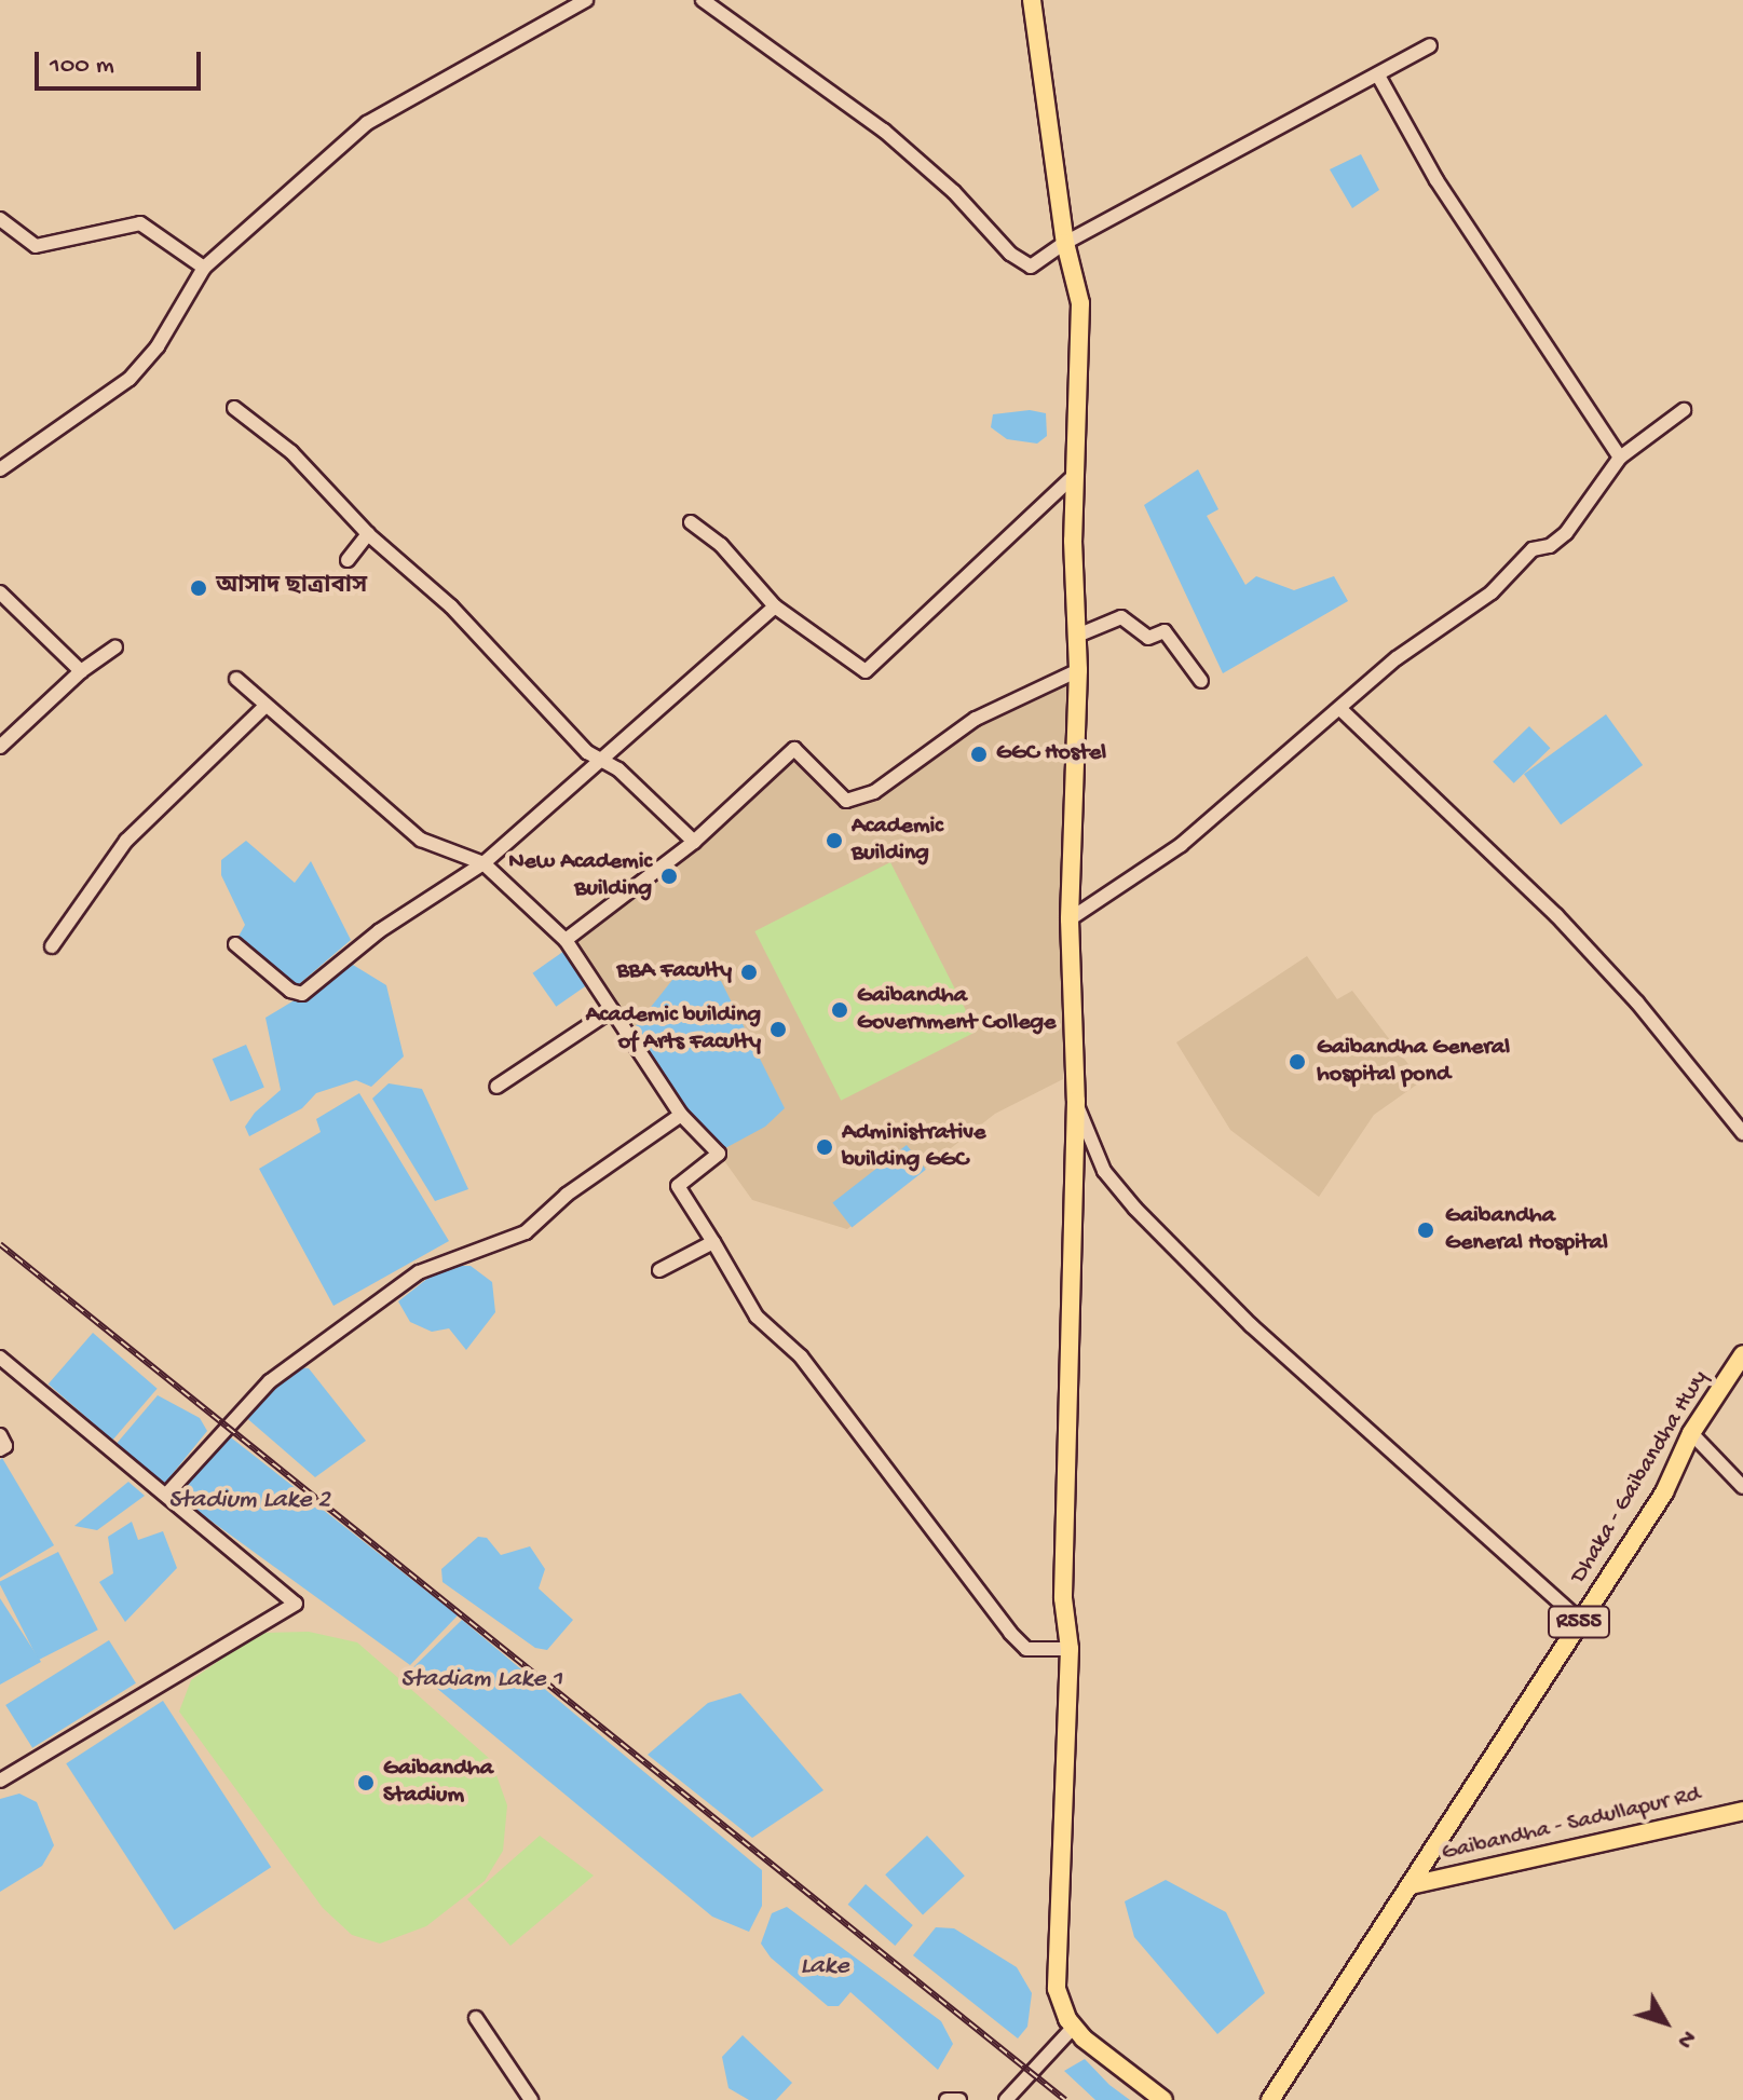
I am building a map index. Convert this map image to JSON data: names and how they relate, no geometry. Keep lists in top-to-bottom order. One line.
{"streets":{"main road":["Dhaka - Gaibandha Hwy","R555","Gaibandha - Sadullapur Rd"]},"crossings":[["Dhaka - Gaibandha Hwy","R555"],["Dhaka - Gaibandha Hwy","Gaibandha - Sadullapur Rd"],["R555","Gaibandha - Sadullapur Rd"]],"water":["Stadium Lake 2","Stadiam Lake 1","Lake"],"places":["আসাদ ছাত্রাবাস","GGC Hostel","Academic Building","New Academic Building","BBA Faculty","Gaibandha Government College","Academic building of Arts Faculty","Gaibandha General hospital pond","Administrative building GGC","Gaibandha General Hospital","Gaibandha Stadium"],"scale_bar":"100 m","north":"bottom right"}
